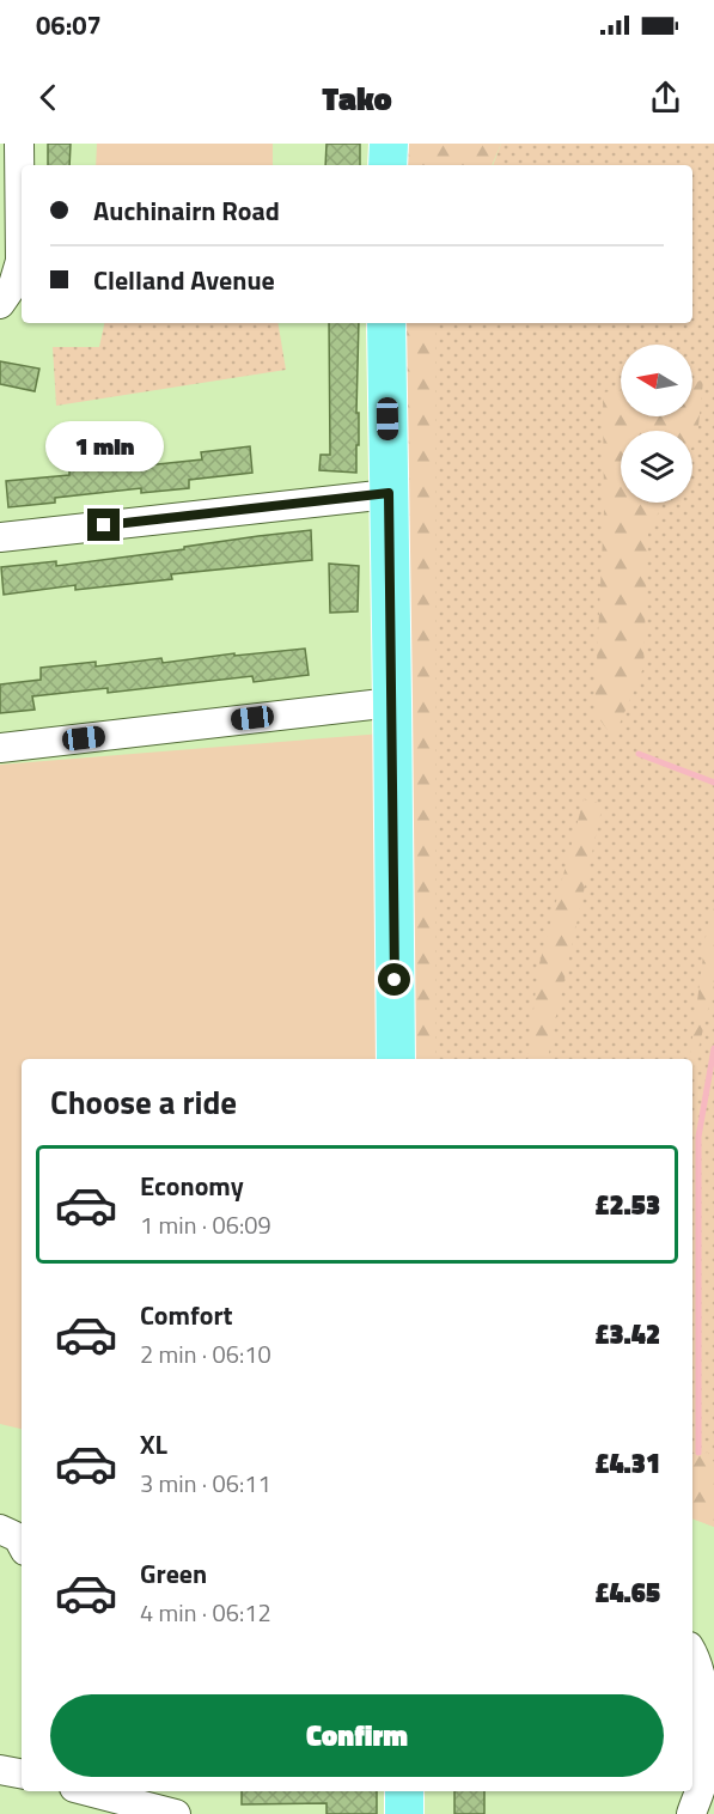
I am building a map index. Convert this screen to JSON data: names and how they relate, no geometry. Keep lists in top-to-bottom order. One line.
{"north":"left","page":{"status":"06:07","header":"Tako","banner":["Auchinairn Road","Clelland Avenue"],"bubble":"1 min","heading":"Choose a ride","list":[{"name":"Economy","note":"1 min · 06:09","value":"£2.53"},{"name":"Comfort","note":"2 min · 06:10","value":"£3.42"},{"name":"XL","note":"3 min · 06:11","value":"£4.31"},{"name":"Green","note":"4 min · 06:12","value":"£4.65"}],"buttons":"Confirm"}}
